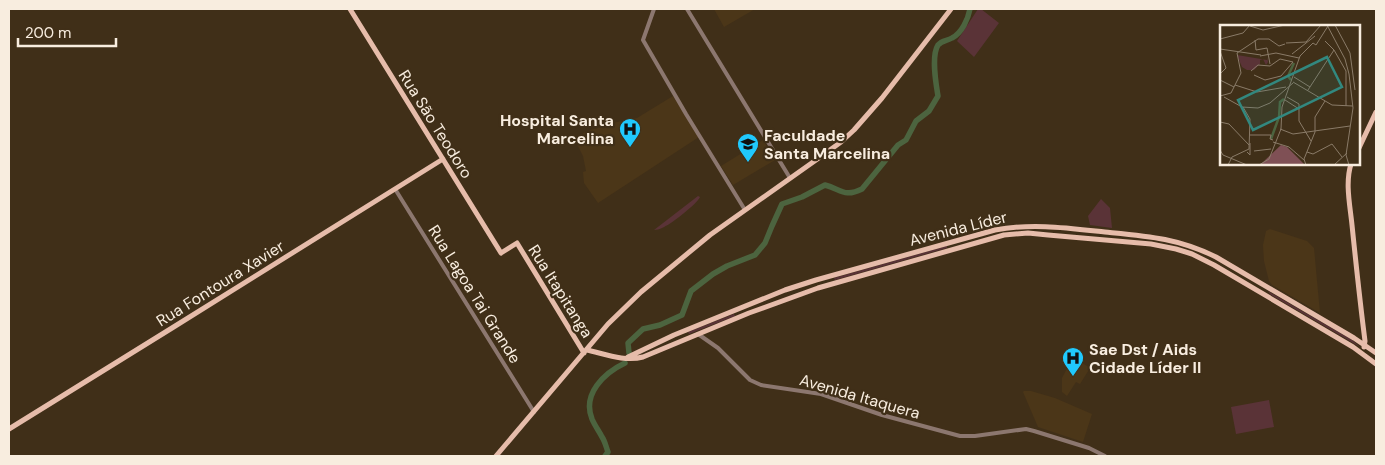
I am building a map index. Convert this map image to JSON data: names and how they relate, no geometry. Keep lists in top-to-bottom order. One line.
{"streets":{"main road":["Rua São Teodoro","Avenida Líder","Rua Fontoura Xavier","Rua Itapitanga"],"street":["Rua Lagoa Tai Grande","Avenida Itaquera"]},"crossings":[["Rua São Teodoro","Rua Fontoura Xavier"],["Rua São Teodoro","Rua Itapitanga"],["Avenida Líder","Avenida Itaquera"],["Rua Fontoura Xavier","Rua Lagoa Tai Grande"]],"places":{"hospital":["Hospital Santa Marcelina","Sae Dst / Aids Cidade Líder II"],"school or university":["Faculdade Santa Marcelina"]},"scale_bar":"200 m"}
